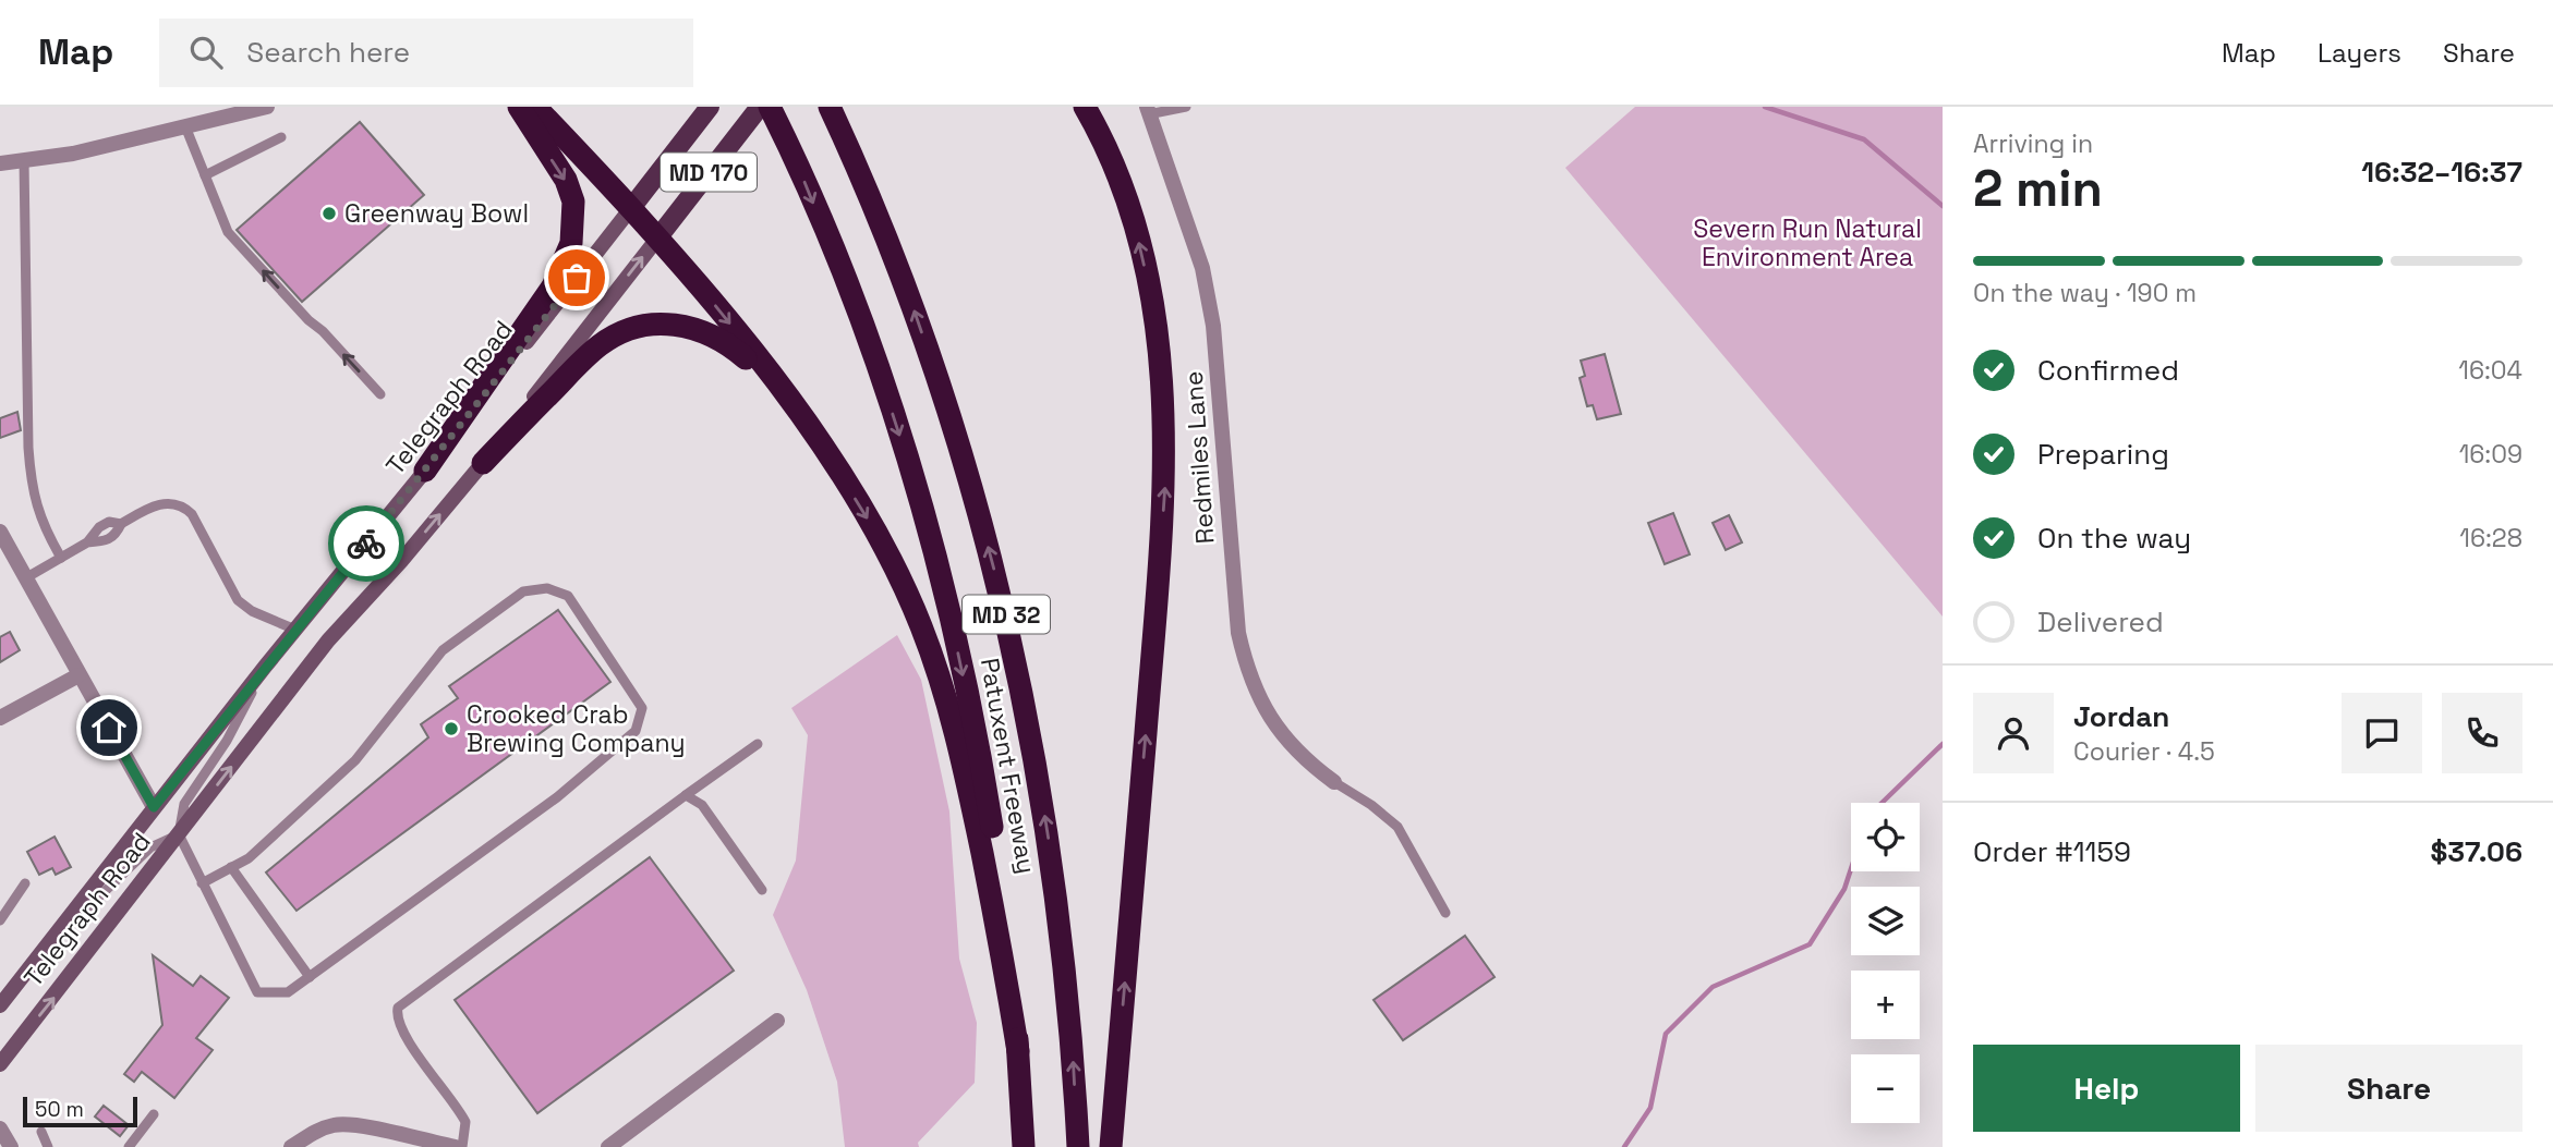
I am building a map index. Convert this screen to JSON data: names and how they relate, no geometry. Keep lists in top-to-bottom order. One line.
{"streets":{"highway":["MD 32","Patuxent Freeway"],"main road":["MD 170","Telegraph Road"],"street":["Redmiles Lane"]},"parks":["Severn Run Natural Environment Area"],"places":["Greenway Bowl","Crooked Crab Brewing Company"],"scale_bar":"50 m","page":{"header":"Map","search":"Search here","nav":["Map","Layers","Share"],"heading":["2 min","Arriving in","16:32–16:37"],"panel":["Jordan","Courier · 4.5","Order #1159","$37.06"],"bar":"On the way · 190 m","list":[["Confirmed","16:04"],["Preparing","16:09"],["On the way","16:28"],"Delivered"],"map_buttons":["+","−"],"buttons":["Help","Share"],"scale":"50 m"}}
